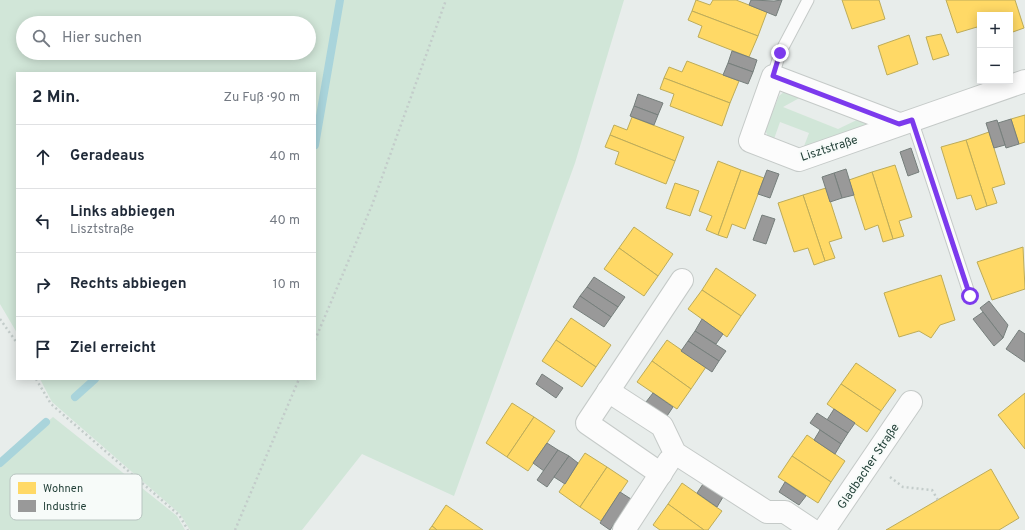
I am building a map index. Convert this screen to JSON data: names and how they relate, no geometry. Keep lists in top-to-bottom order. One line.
{"streets":{"street":["Lisztstraße","Gladbacher Straße"]},"legend":["Wohnen","Industrie"],"page":{"map_buttons":["+","−"],"search":"Hier suchen","heading":["2 Min.","Zu Fuß · 90 m"],"list":[["Geradeaus","40 m"],["Links abbiegen","Lisztstraße","40 m"],["Rechts abbiegen","10 m"],"Ziel erreicht"]}}
